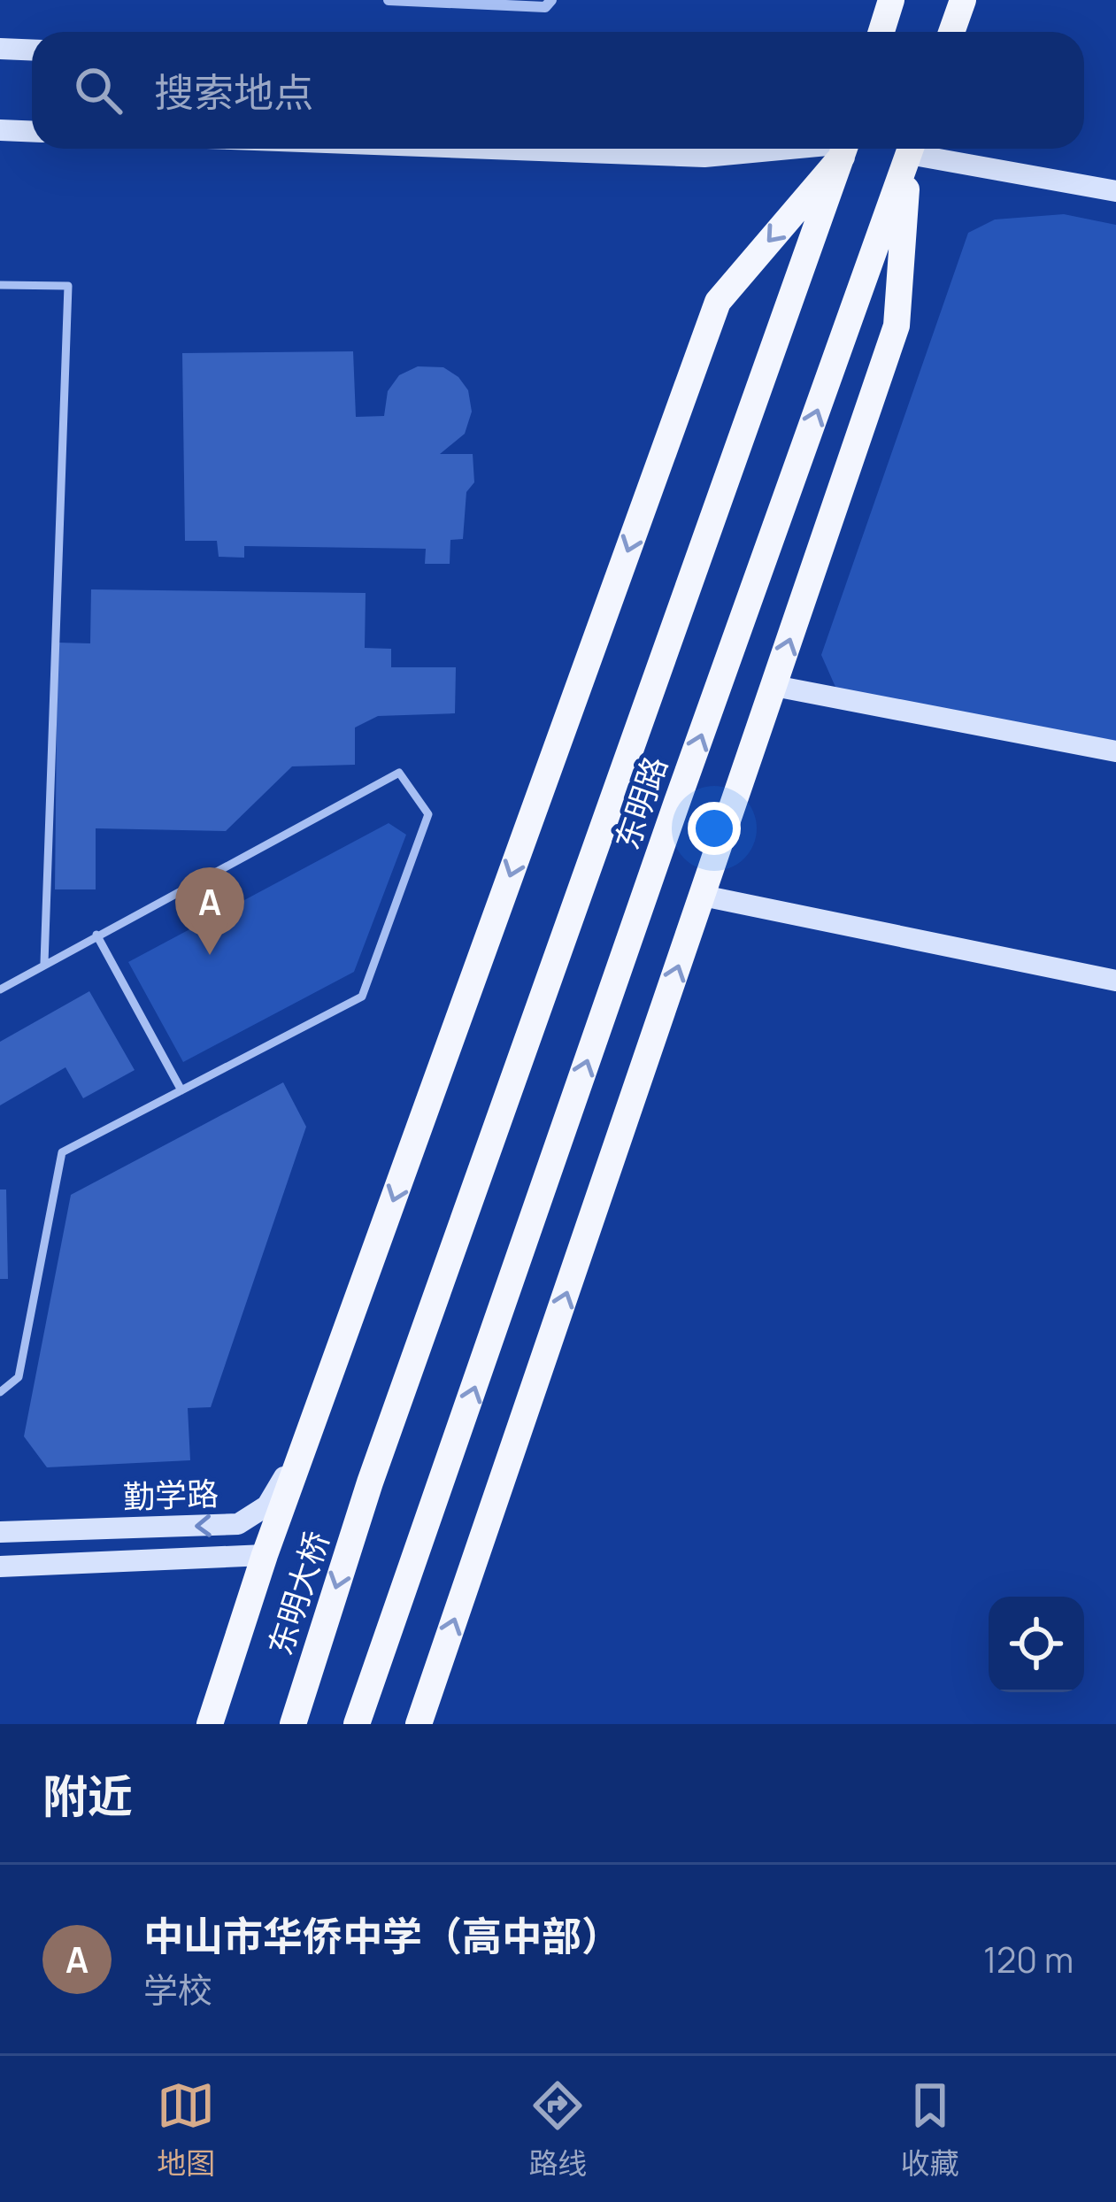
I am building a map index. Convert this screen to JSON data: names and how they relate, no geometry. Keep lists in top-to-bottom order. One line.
{"streets":{"main road":["东明路","勤学路","东明大桥"]},"crossings":[["东明路","东明大桥"]],"page":{"search":"搜索地点","pins":"A","heading":"附近","list":[{"mark":"A","name":"中山市华侨中学（高中部）","note":"学校","value":"120 m"}],"nav":["地图","路线","收藏"]}}
